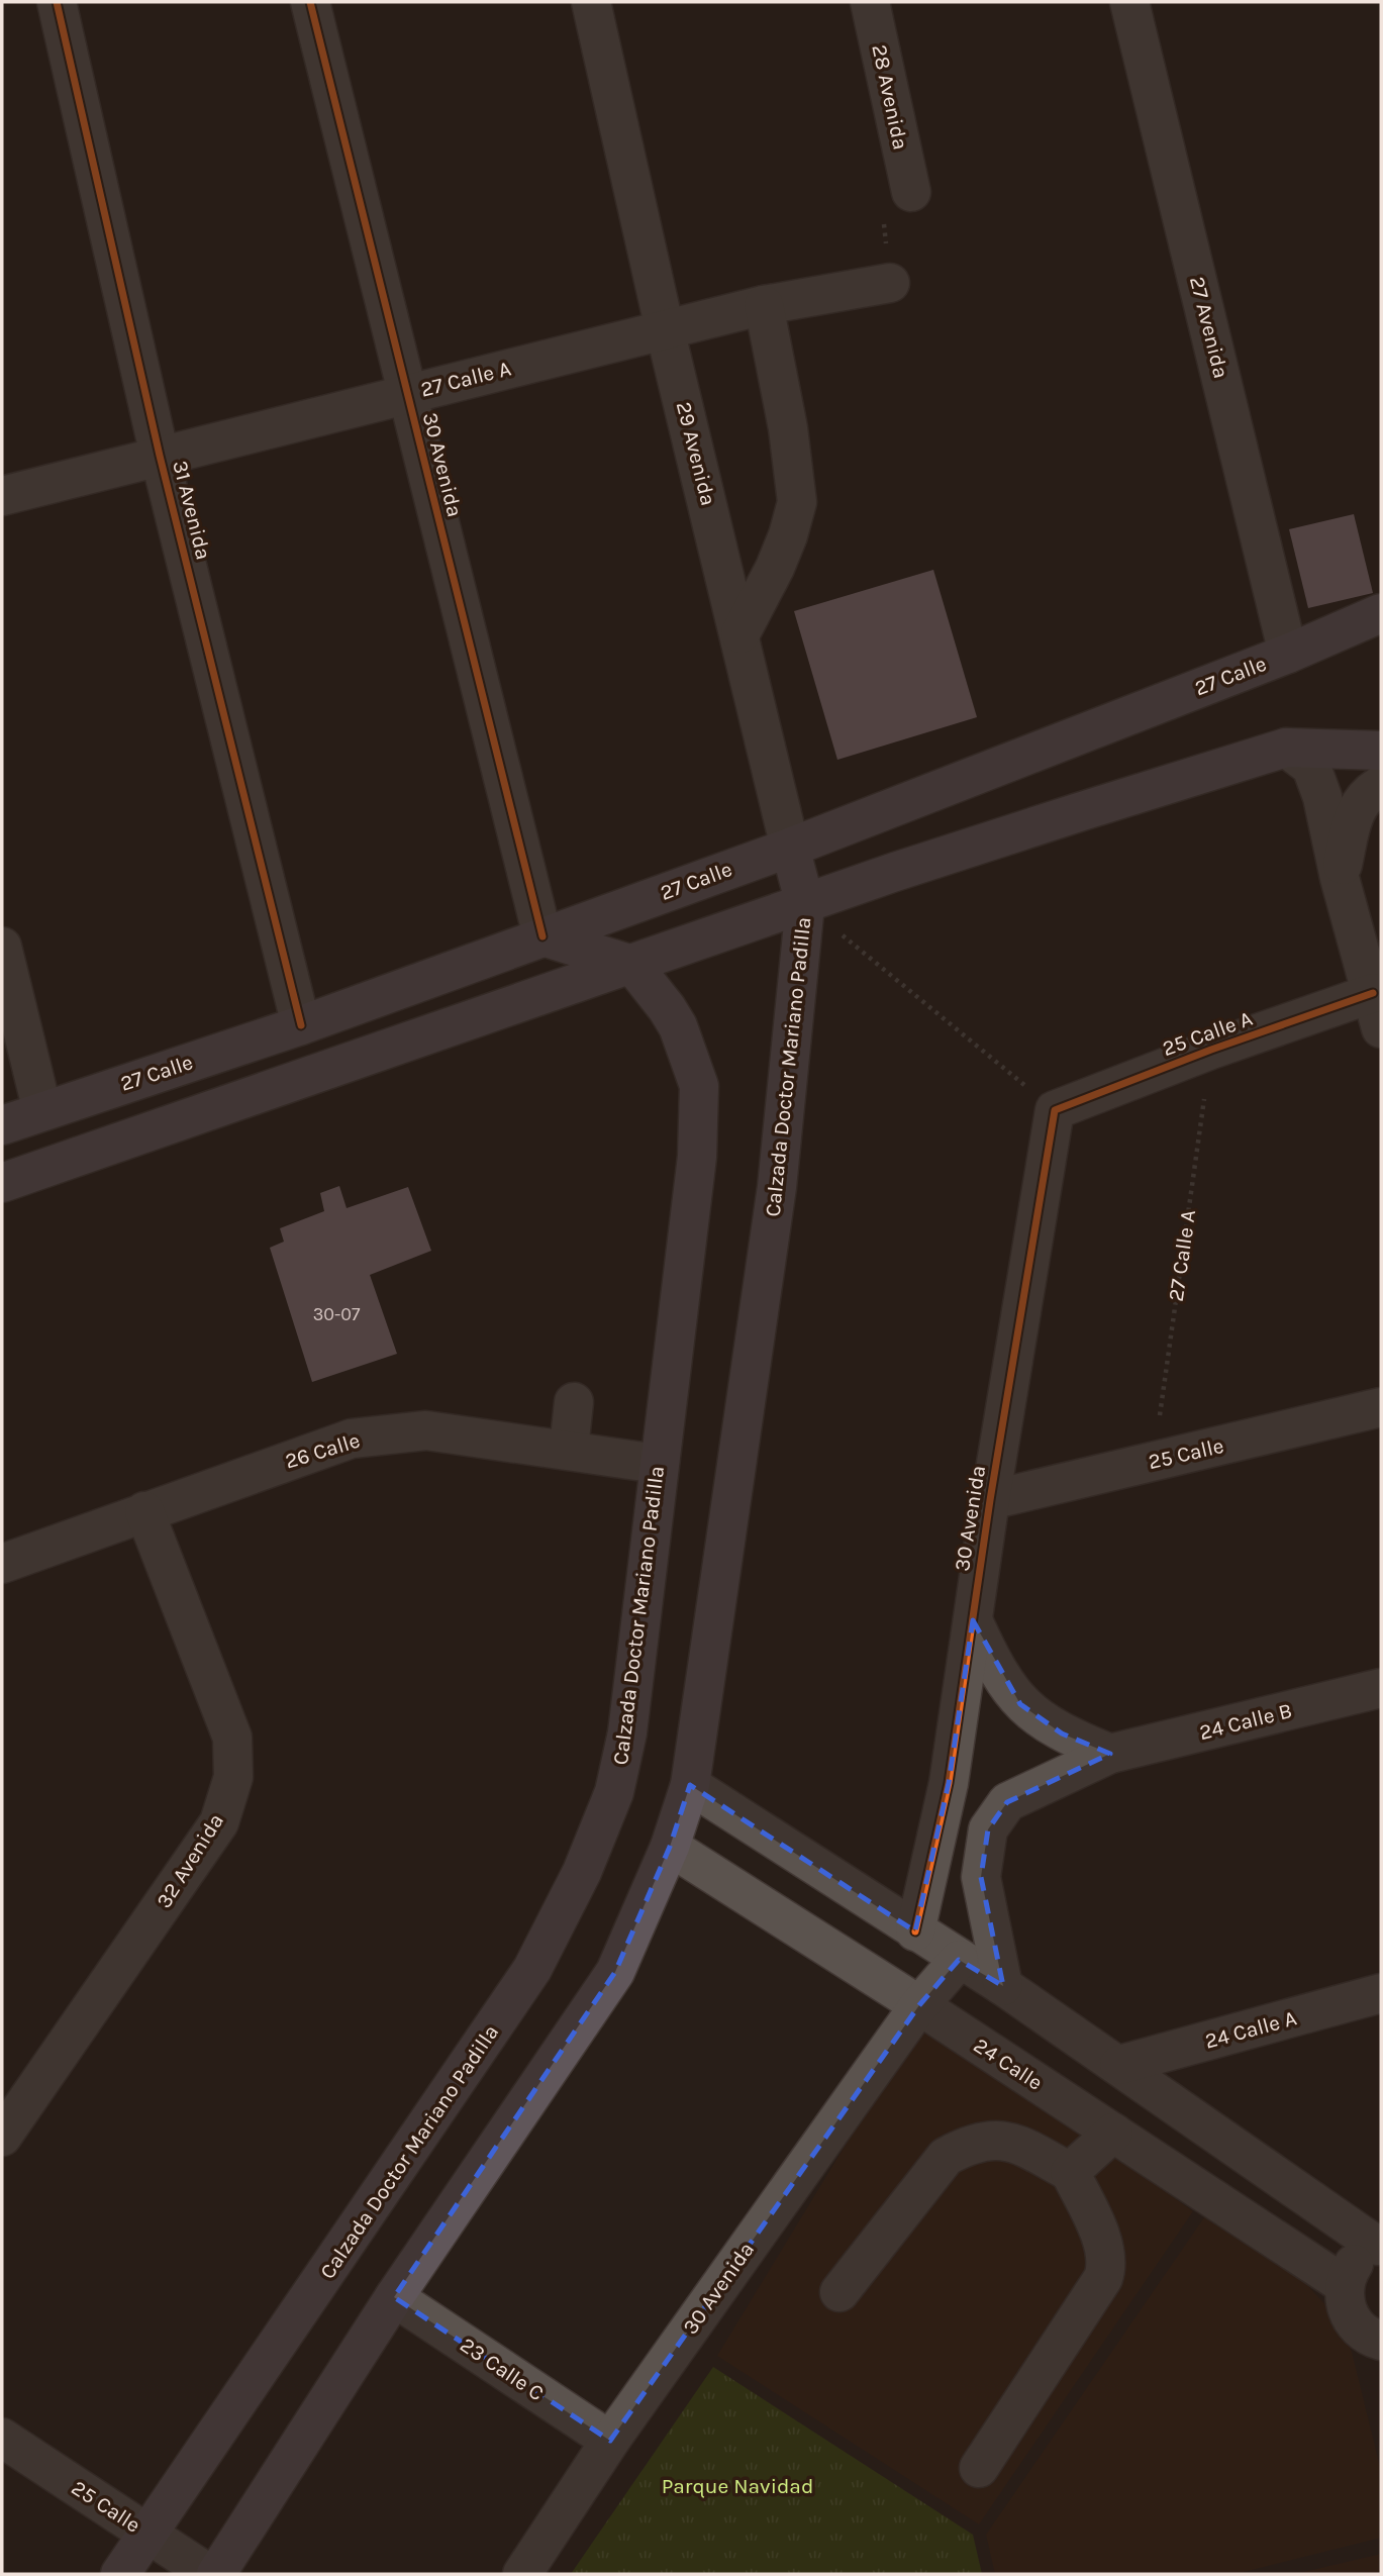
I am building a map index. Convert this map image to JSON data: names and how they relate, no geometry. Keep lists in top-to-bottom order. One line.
{"streets":{"main road":["29 Avenida","27 Calle","Calzada Doctor Mariano Padilla"],"street":["28 Avenida","27 Avenida","27 Calle A","30 Avenida","31 Avenida","25 Calle A","26 Calle","25 Calle","24 Calle B","32 Avenida","24 Calle A","24 Calle","23 Calle C"]},"crossings":[["27 Avenida","27 Calle"],["27 Calle A","29 Avenida"],["27 Calle A","30 Avenida"],["27 Calle A","31 Avenida"],["27 Calle A","25 Calle A"],["27 Calle A","25 Calle"],["29 Avenida","27 Calle"],["29 Avenida","Calzada Doctor Mariano Padilla"],["30 Avenida","27 Calle"],["30 Avenida","25 Calle A"],["30 Avenida","25 Calle"],["30 Avenida","24 Calle"],["30 Avenida","23 Calle C"],["31 Avenida","27 Calle"],["Calzada Doctor Mariano Padilla","26 Calle"],["Calzada Doctor Mariano Padilla","25 Calle"],["Calzada Doctor Mariano Padilla","24 Calle"],["Calzada Doctor Mariano Padilla","23 Calle C"],["26 Calle","32 Avenida"]],"parks":["Parque Navidad"],"house_numbers":["30-07"]}
